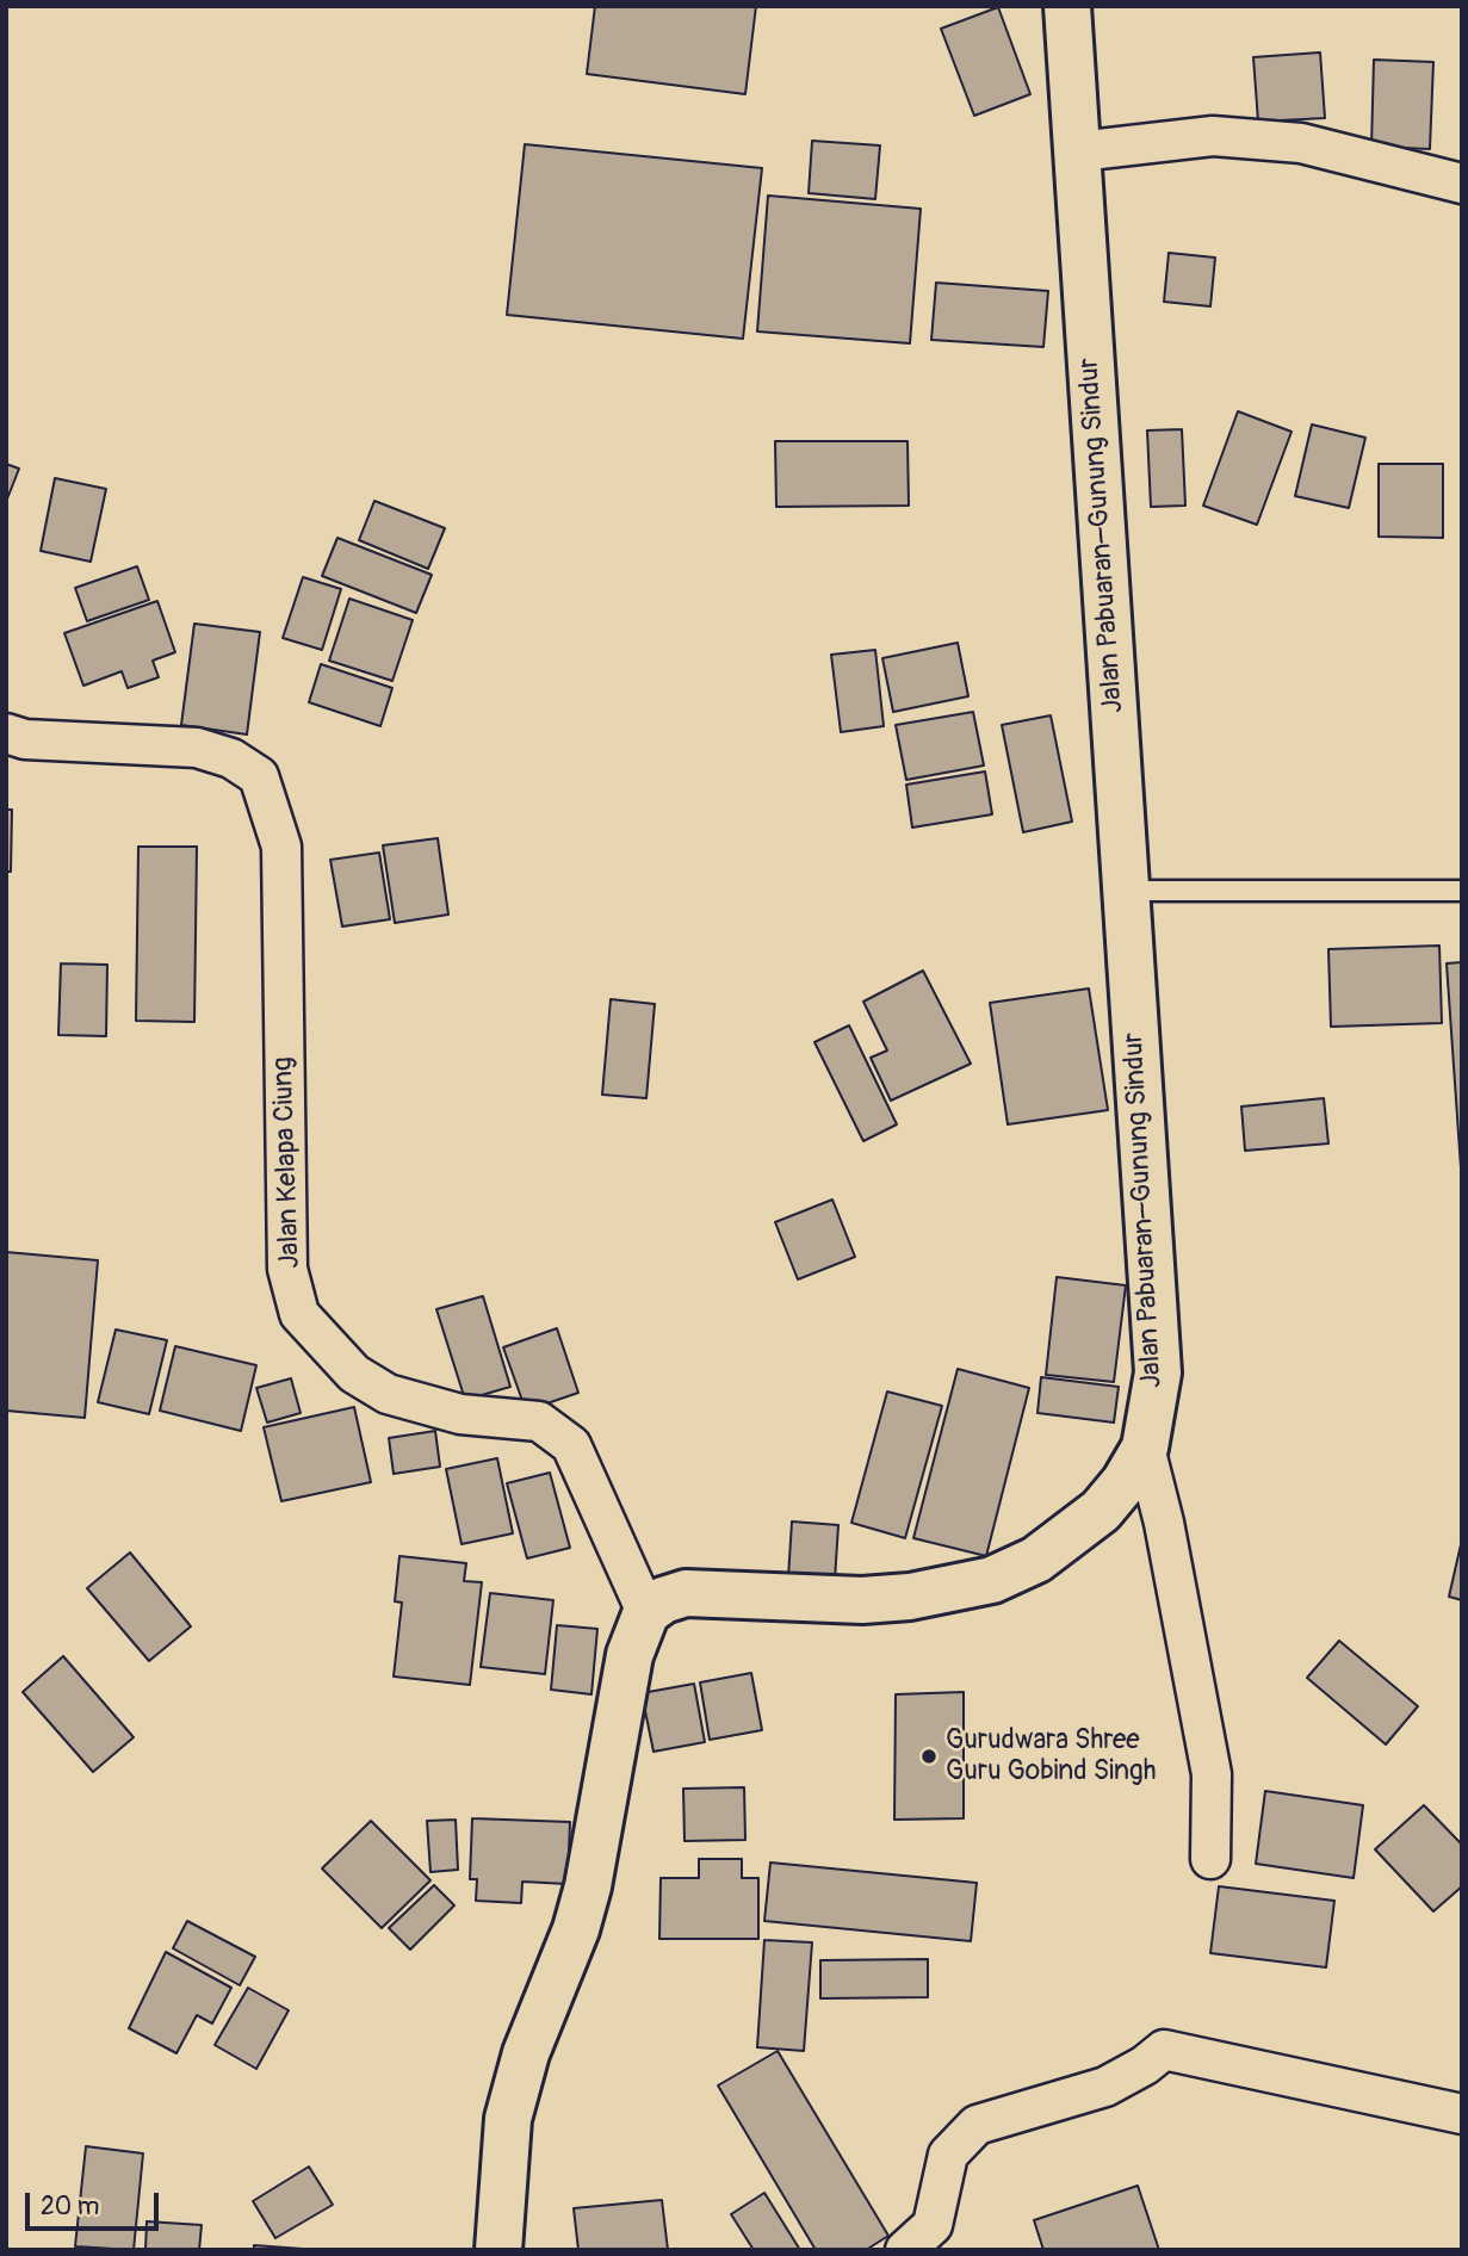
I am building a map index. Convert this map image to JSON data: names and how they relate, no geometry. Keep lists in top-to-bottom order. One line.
{"streets":{"street":["Jalan Pabuaran–Gunung Sindur","Jalan Kelapa Ciung"]},"crossings":[["Jalan Pabuaran–Gunung Sindur","Jalan Kelapa Ciung"]],"places":["Gurudwara Shree Guru Gobind Singh"],"scale_bar":"20 m"}
